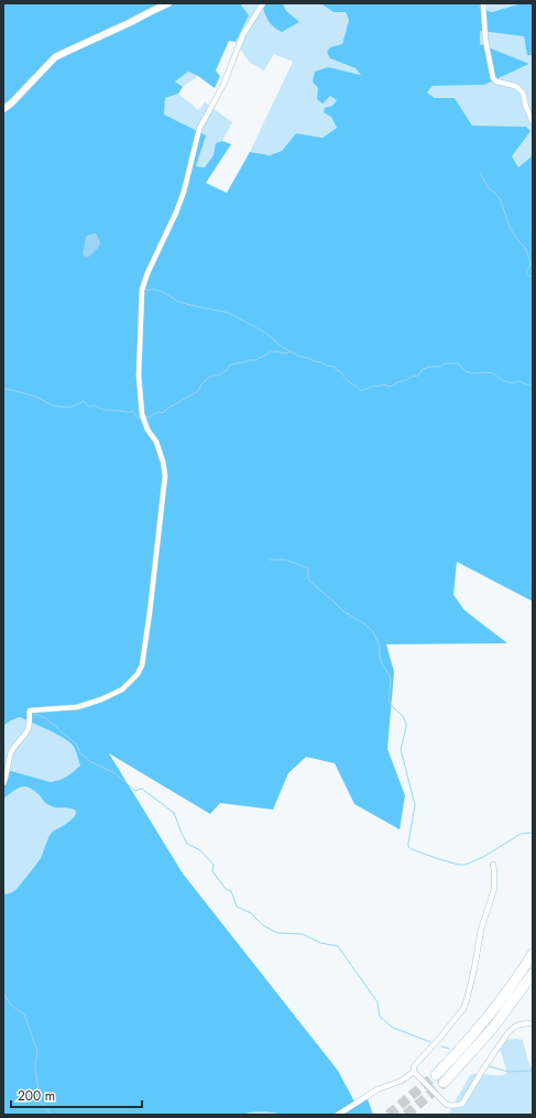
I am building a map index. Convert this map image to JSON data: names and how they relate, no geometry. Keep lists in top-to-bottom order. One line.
{"scale_bar":"200 m"}
